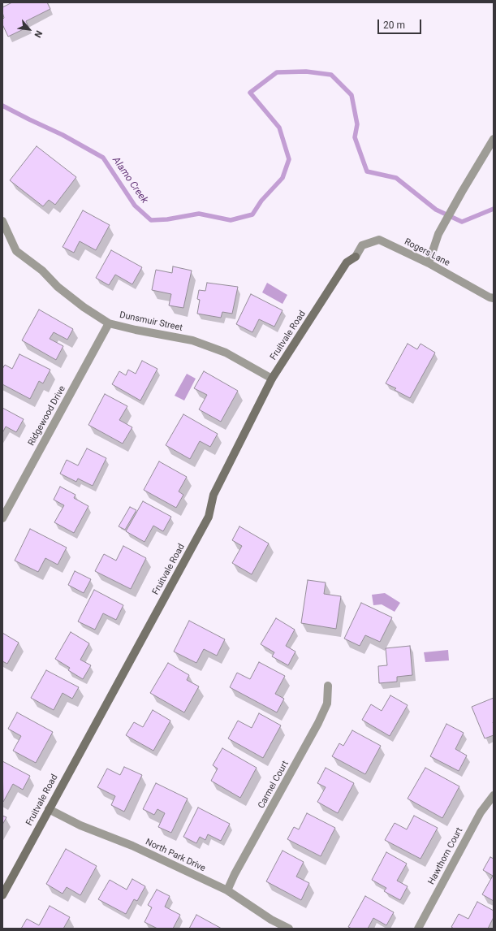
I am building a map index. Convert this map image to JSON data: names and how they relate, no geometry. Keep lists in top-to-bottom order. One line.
{"streets":{"street":["Rogers Lane","Dunsmuir Street","Fruitvale Road","Ridgewood Drive","Carmel Court","North Park Drive","Hawthorn Court"]},"crossings":[["Rogers Lane","Fruitvale Road"],["Dunsmuir Street","Fruitvale Road"],["Dunsmuir Street","Ridgewood Drive"],["Fruitvale Road","North Park Drive"],["Carmel Court","North Park Drive"]],"water":["Alamo Creek"],"scale_bar":"20 m","north":"bottom right"}
